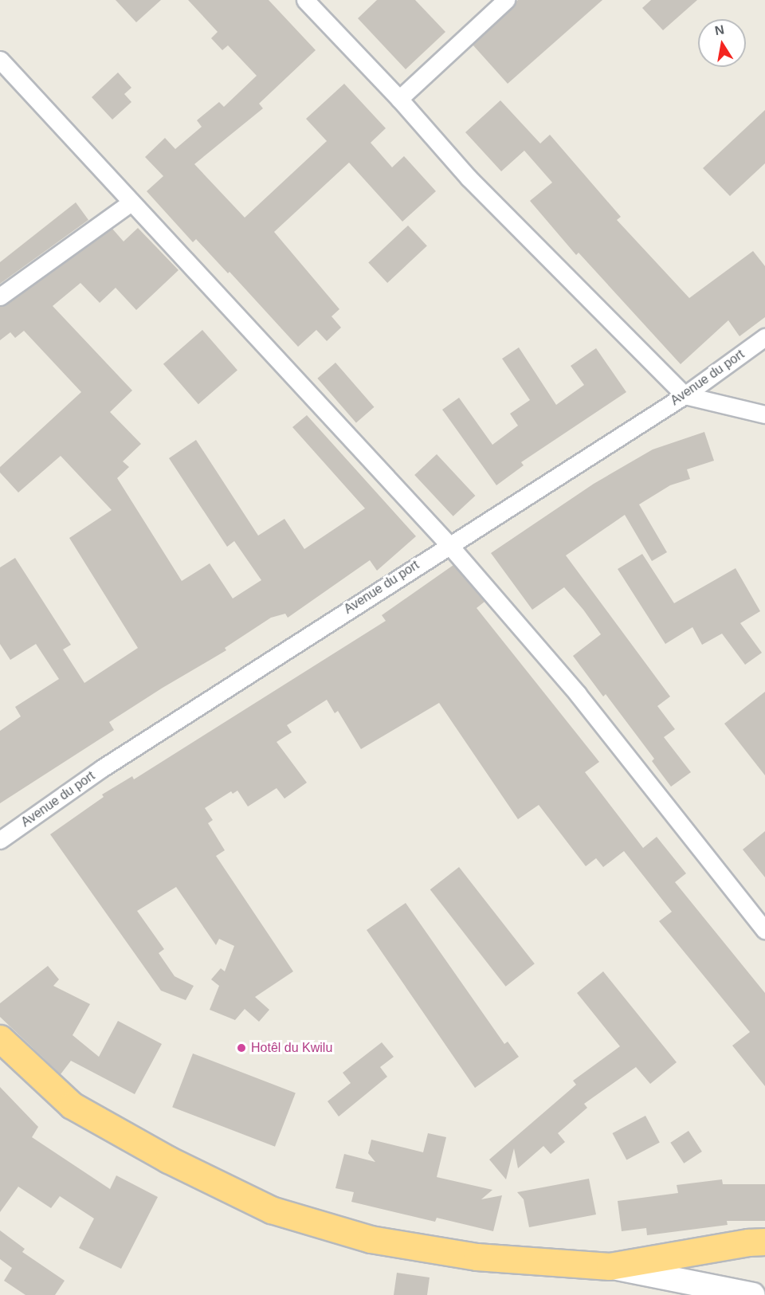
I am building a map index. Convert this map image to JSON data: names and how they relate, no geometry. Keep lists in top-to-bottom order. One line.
{"streets":{"street":["Avenue du port"]},"places":["Hotêl du Kwilu"],"north":"top"}
